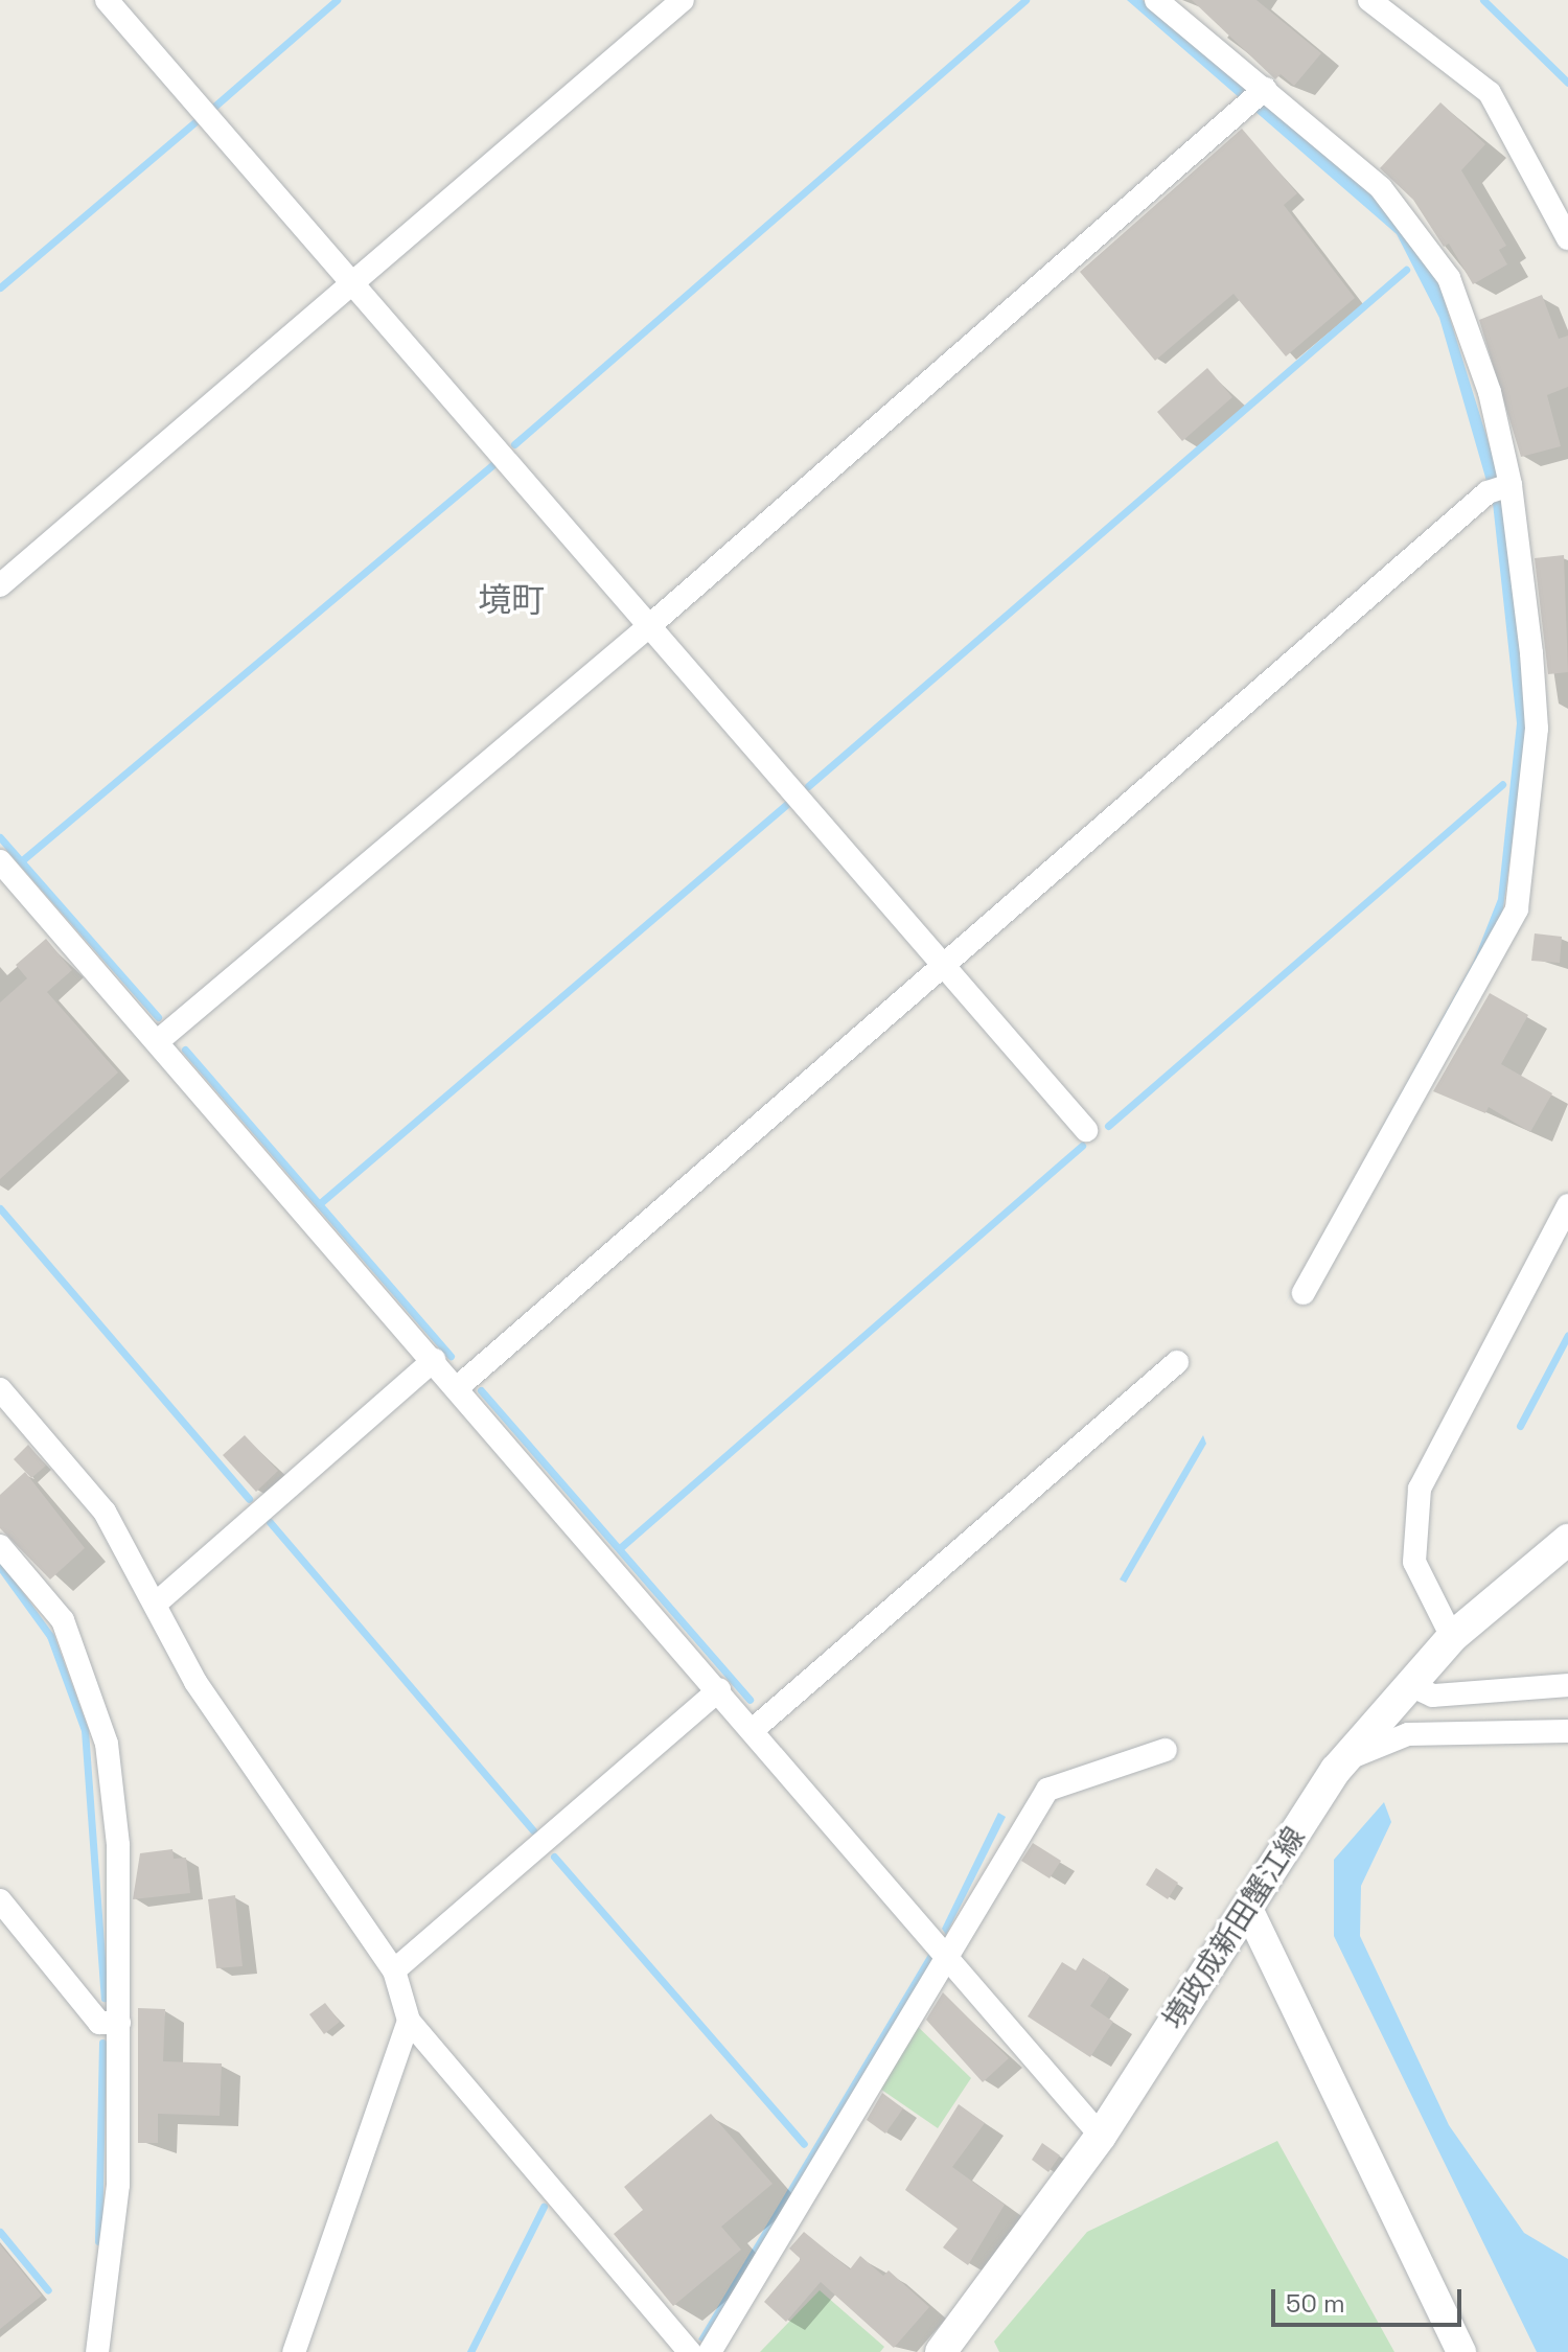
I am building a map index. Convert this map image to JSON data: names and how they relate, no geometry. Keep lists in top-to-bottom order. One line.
{"streets":{"main road":["境政成新田蟹江線"]},"districts":["境町"],"scale_bar":"50 m"}
